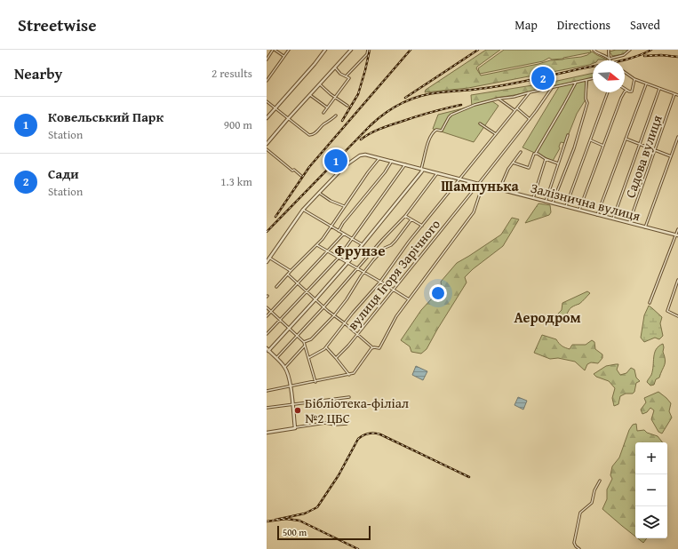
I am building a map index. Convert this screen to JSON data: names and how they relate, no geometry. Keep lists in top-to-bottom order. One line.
{"streets":{"street":["Садова вулиця","Залізнична вулиця","вулиця Ігоря Зарічного"]},"crossings":[["Садова вулиця","Залізнична вулиця"],["Залізнична вулиця","вулиця Ігоря Зарічного"]],"districts":["Шампунька","Фрунзе","Аеродром"],"places":["Бібліотека-філіал №2 ЦБС"],"scale_bar":"500 m","north":"right","page":{"header":"Streetwise","nav":["Map","Directions","Saved"],"heading":["Nearby","2 results"],"pins":["2","1"],"list":[{"mark":"1","name":"Ковельський Парк","note":"Station","value":"900 m"},{"mark":"2","name":"Сади","note":"Station","value":"1.3 km"}],"map_buttons":["+","−"],"scale":"500 m"}}
